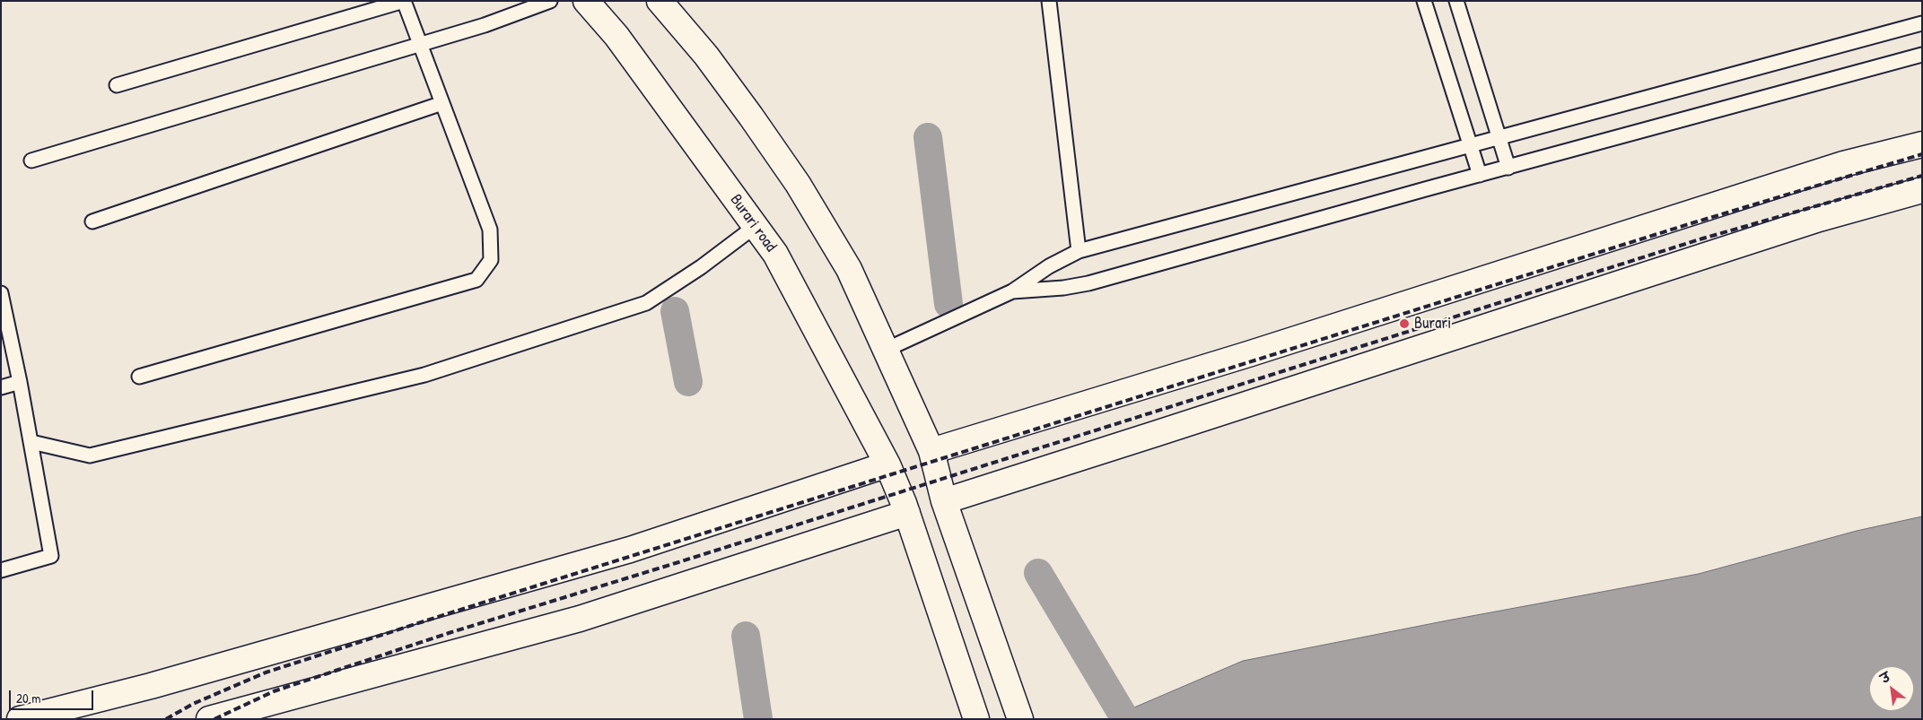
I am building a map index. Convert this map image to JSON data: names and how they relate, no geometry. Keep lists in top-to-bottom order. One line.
{"streets":{"main road":["Burari road"]},"places":["Burari"],"scale_bar":"20 m","north":"top left"}
